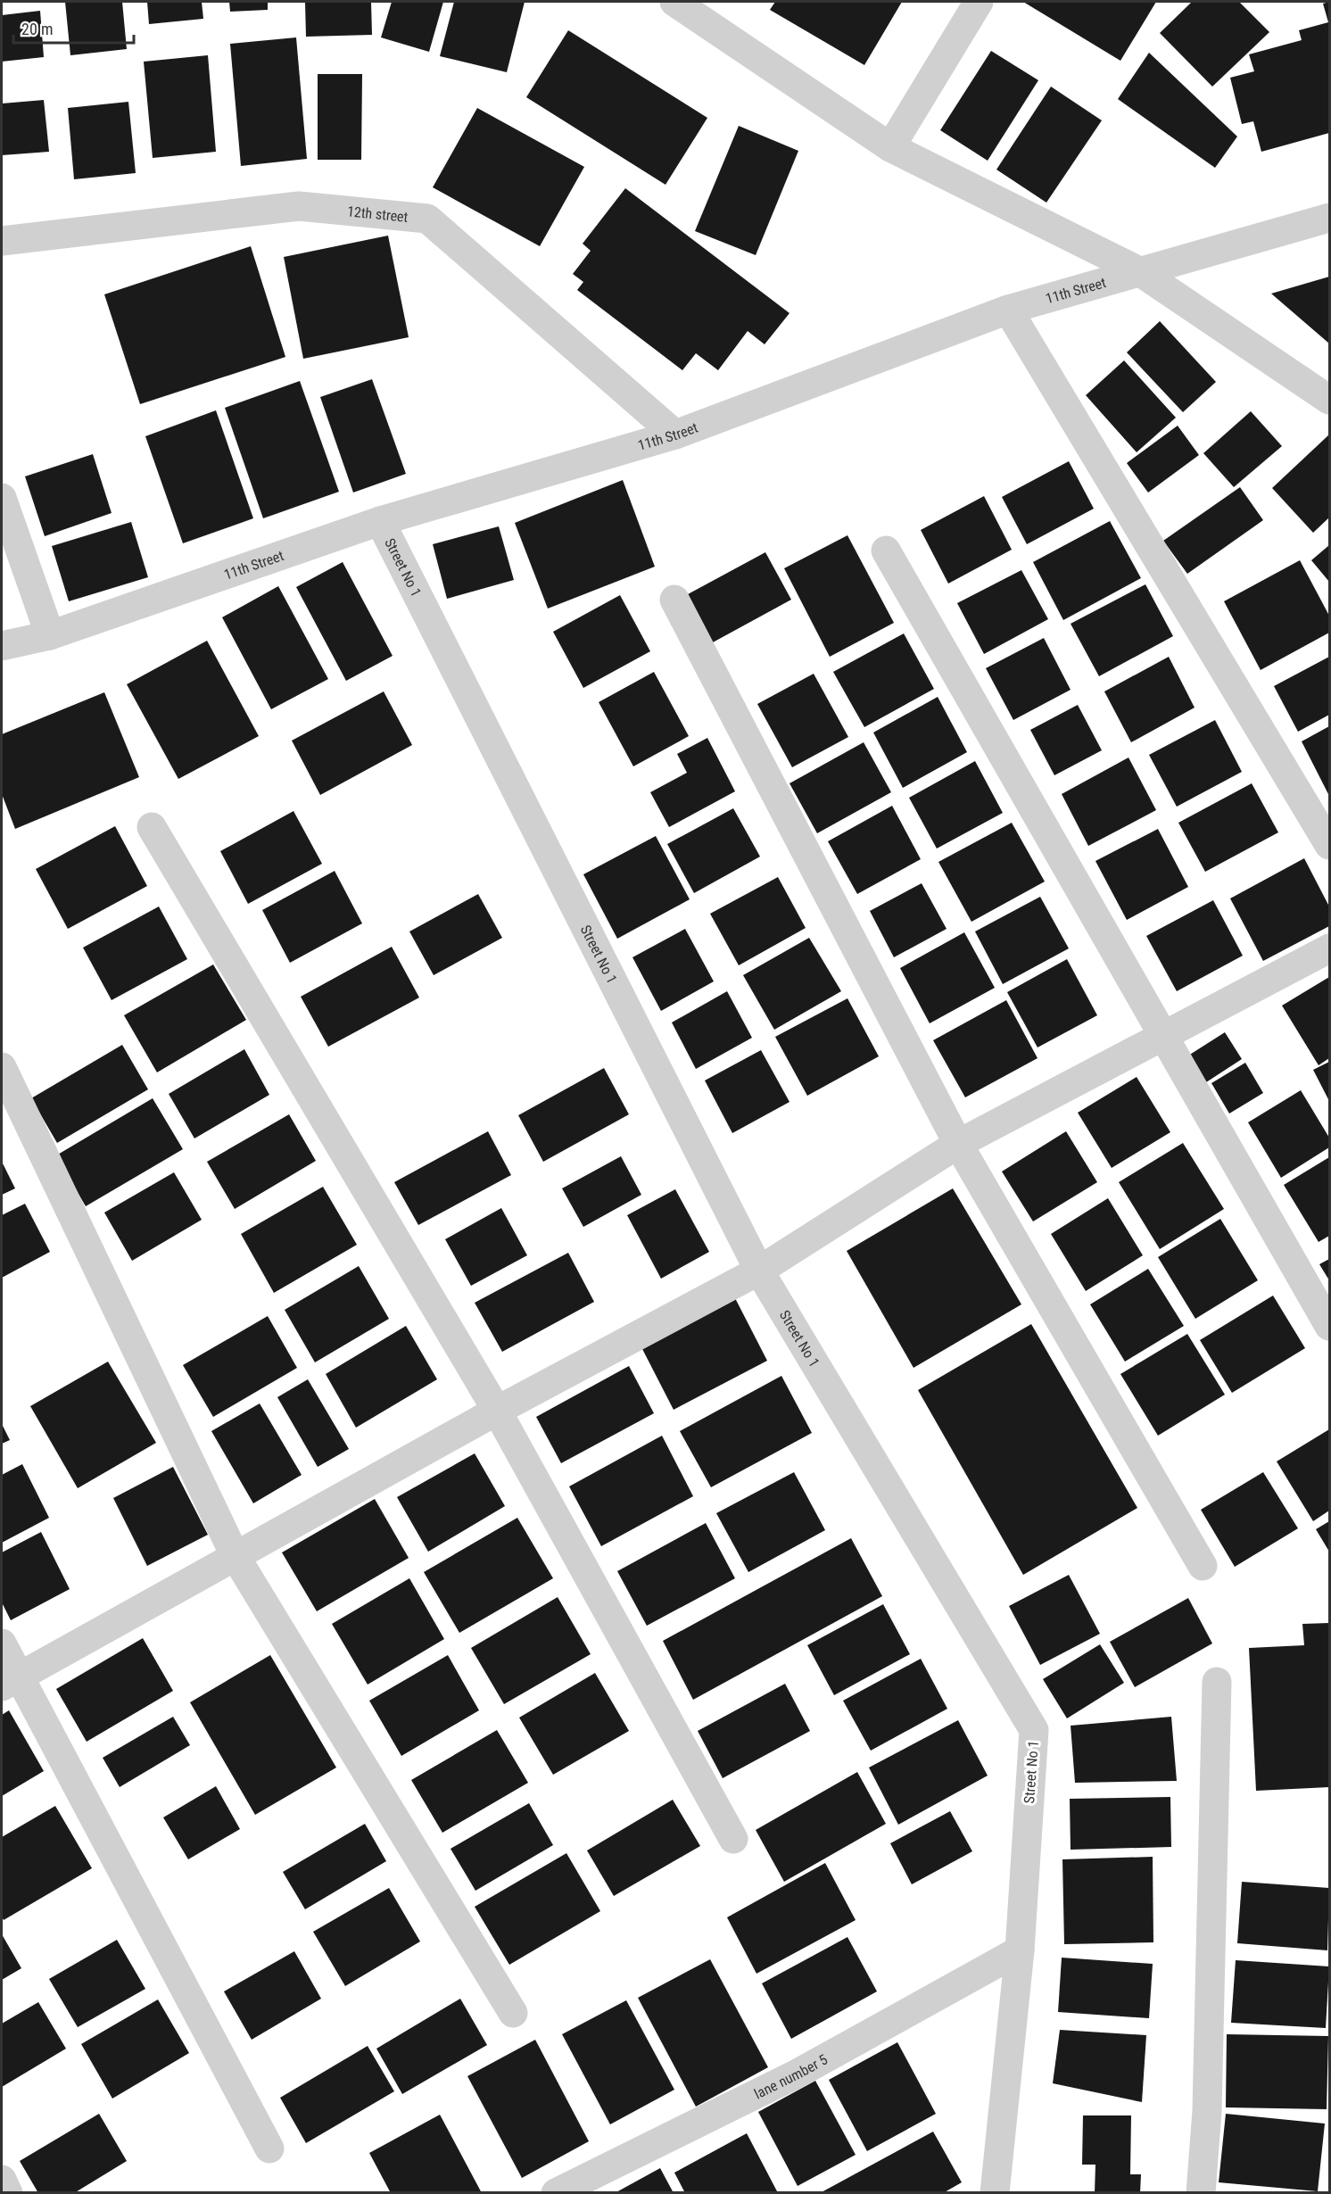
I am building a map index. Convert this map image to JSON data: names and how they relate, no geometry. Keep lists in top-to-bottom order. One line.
{"streets":{"street":["12th street","11th Street","Street No 1","lane number 5"]},"crossings":[["12th street","11th Street"],["11th Street","Street No 1"],["Street No 1","lane number 5"]],"scale_bar":"20 m"}
